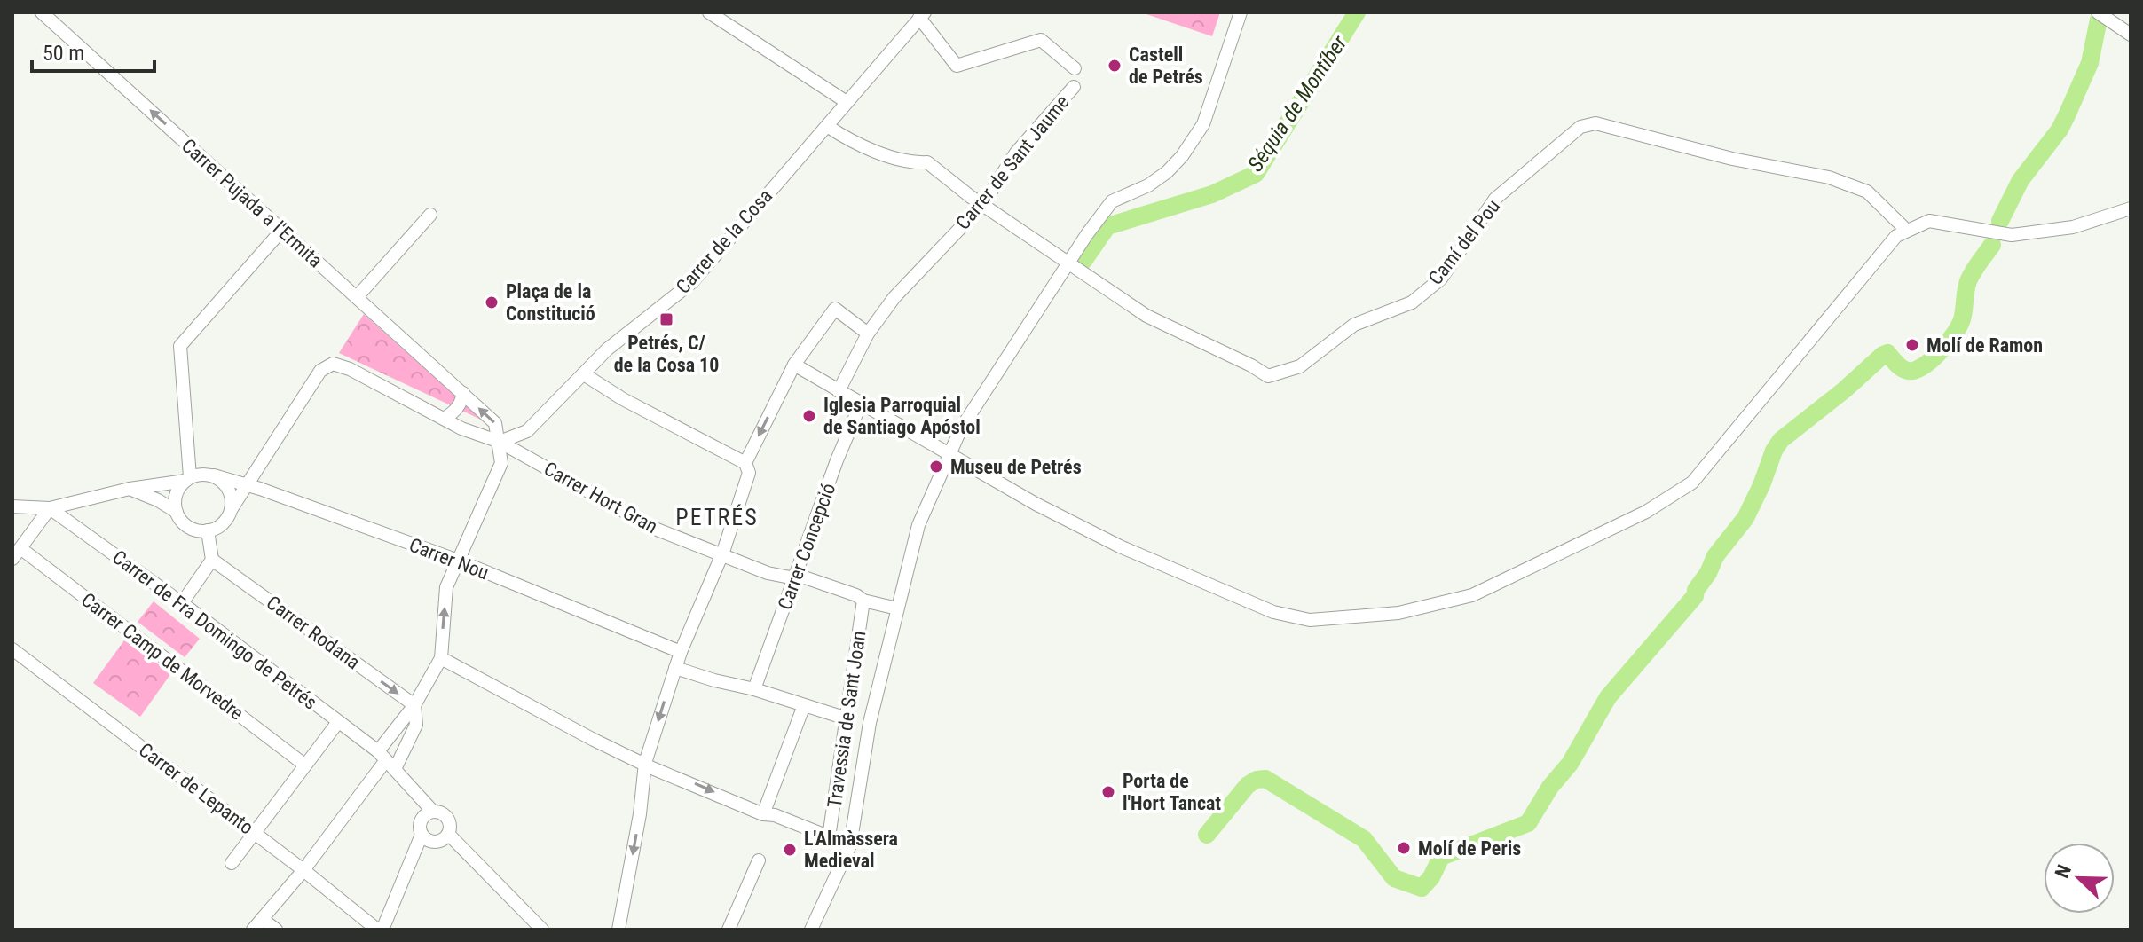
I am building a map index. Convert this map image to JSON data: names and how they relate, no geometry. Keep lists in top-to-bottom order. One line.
{"streets":{"street":["Carrer de Sant Jaume","Carrer Pujada a l'Ermita","Carrer de la Cosa","Camí del Pou","Carrer Hort Gran","Carrer Concepció","Carrer Nou","Carrer de Fra Domingo de Petrés","Carrer Rodana","Carrer Camp de Morvedre","Travessia de Sant Joan","Carrer de Lepanto"]},"crossings":[["Carrer de Sant Jaume","Camí del Pou"],["Carrer Pujada a l'Ermita","Carrer de la Cosa"],["Carrer Pujada a l'Ermita","Carrer Hort Gran"],["Carrer de la Cosa","Camí del Pou"],["Carrer de la Cosa","Carrer Hort Gran"],["Carrer Hort Gran","Carrer Concepció"],["Carrer Hort Gran","Carrer Nou"],["Carrer Hort Gran","Travessia de Sant Joan"]],"one_way":["Carrer Pujada a l'Ermita","Carrer Rodana"],"districts":["PETRÉS"],"water":["Séquia de Montíber"],"places":{"other":["Castell de Petrés","Plaça de la Constitució","Molí de Ramon","Iglesia Parroquial de Santiago Apóstol","Museu de Petrés","Porta de l'Hort Tancat","Molí de Peris","L'Almàssera Medieval"],"transit":["Petrés, C/ de la Cosa 10"]},"scale_bar":"50 m","north":"top left"}
